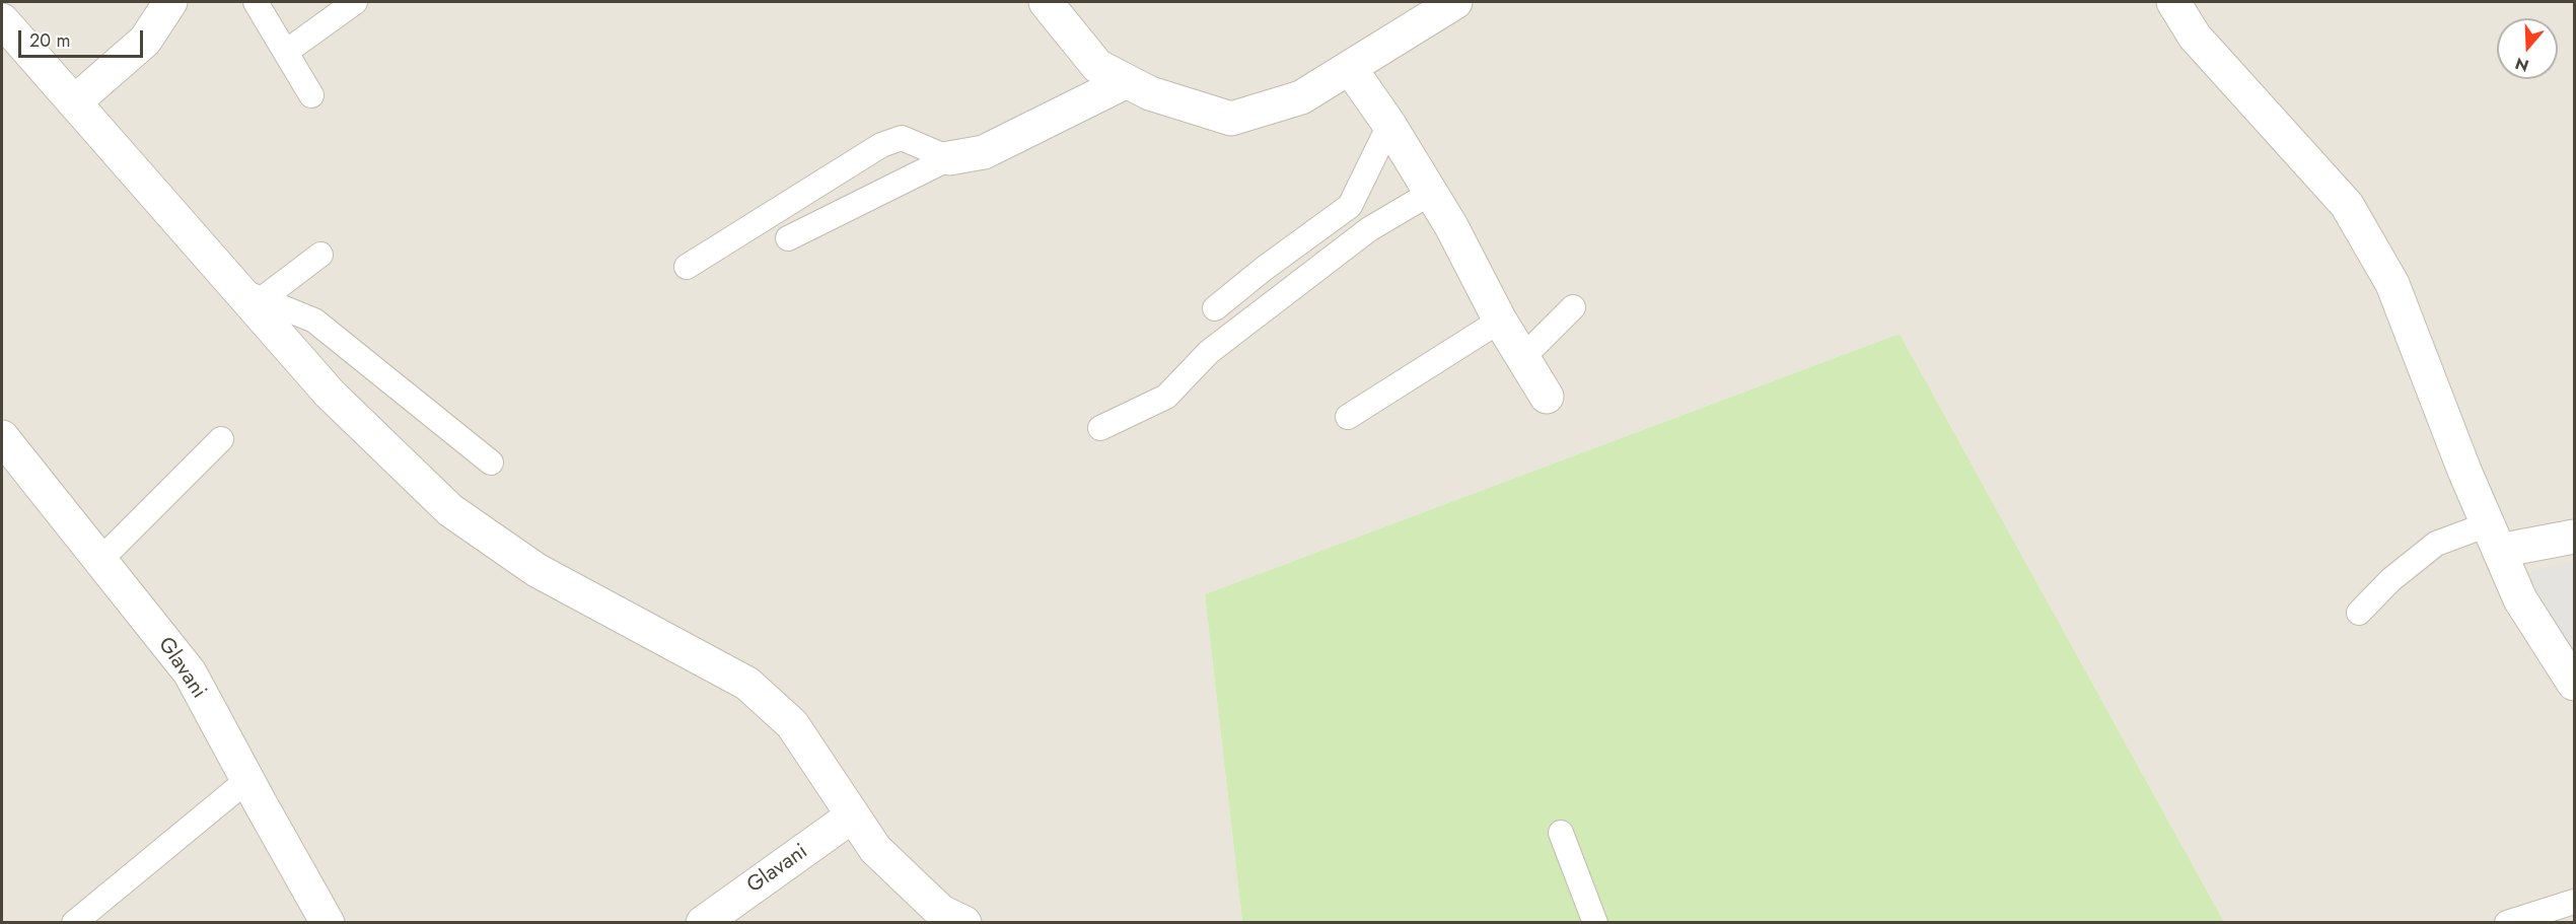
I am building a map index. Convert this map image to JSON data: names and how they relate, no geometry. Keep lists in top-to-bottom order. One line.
{"streets":{"street":["Glavani"]},"scale_bar":"20 m","north":"bottom"}
